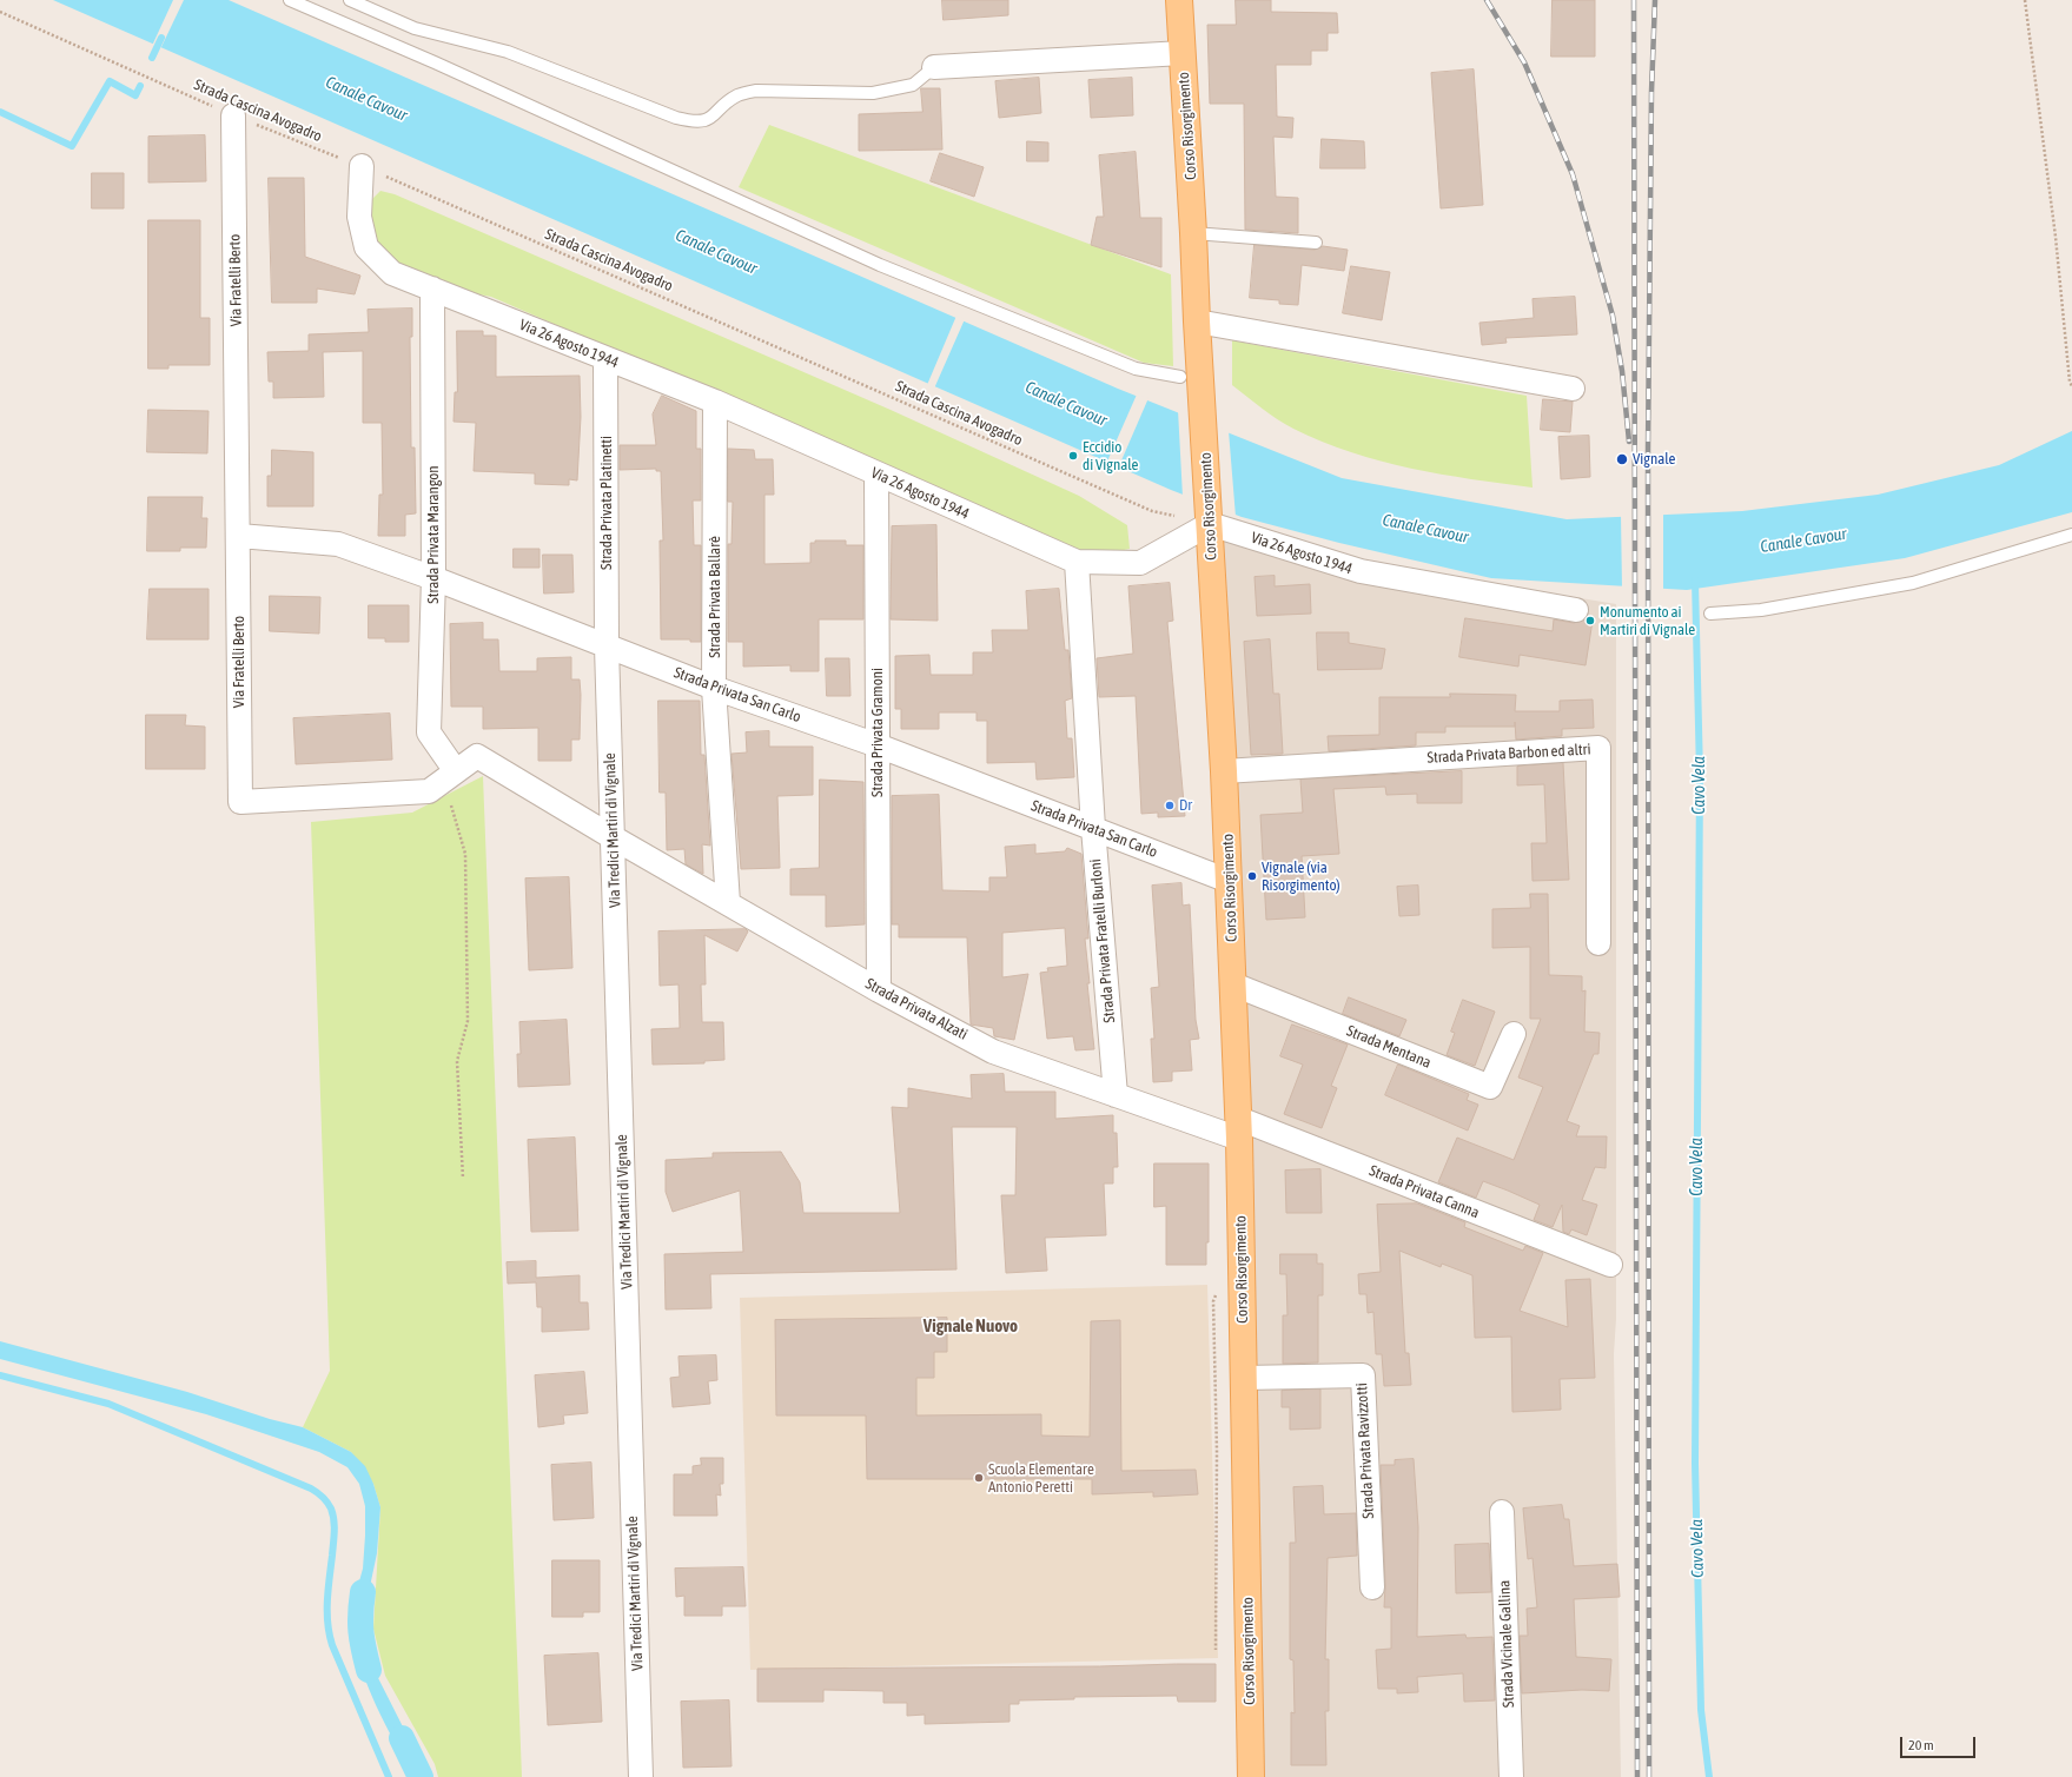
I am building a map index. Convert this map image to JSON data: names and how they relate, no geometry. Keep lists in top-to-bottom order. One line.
{"streets":{"main road":["Corso Risorgimento"],"street":["Via Fratelli Berto","Via 26 Agosto 1944","Strada Privata Platinetti","Strada Privata Marangon","Strada Privata Ballarè","Strada Privata San Carlo","Strada Privata Gramoni","Strada Privata Barbon ed altri","Via Tredici Martiri di Vignale","Strada Privata Fratelli Burloni","Strada Privata Alzati","Strada Mentana","Strada Privata Canna","Strada Privata Ravizzotti","Strada Vicinale Gallina"],"path":["Strada Cascina Avogadro"]},"crossings":[["Strada Cascina Avogadro","Corso Risorgimento"],["Strada Cascina Avogadro","Via Fratelli Berto"],["Strada Cascina Avogadro","Via 26 Agosto 1944"],["Corso Risorgimento","Via 26 Agosto 1944"],["Corso Risorgimento","Strada Privata San Carlo"],["Corso Risorgimento","Strada Privata Barbon ed altri"],["Corso Risorgimento","Strada Privata Alzati"],["Corso Risorgimento","Strada Mentana"],["Corso Risorgimento","Strada Privata Canna"],["Corso Risorgimento","Strada Privata Ravizzotti"],["Via Fratelli Berto","Strada Privata San Carlo"],["Via 26 Agosto 1944","Strada Privata Platinetti"],["Via 26 Agosto 1944","Strada Privata Marangon"],["Via 26 Agosto 1944","Strada Privata Ballarè"],["Via 26 Agosto 1944","Strada Privata Gramoni"],["Via 26 Agosto 1944","Strada Privata Fratelli Burloni"],["Strada Privata Platinetti","Strada Privata San Carlo"],["Strada Privata Platinetti","Via Tredici Martiri di Vignale"],["Strada Privata Marangon","Strada Privata San Carlo"],["Strada Privata Ballarè","Strada Privata San Carlo"],["Strada Privata Ballarè","Strada Privata Alzati"],["Strada Privata San Carlo","Strada Privata Gramoni"],["Strada Privata San Carlo","Via Tredici Martiri di Vignale"],["Strada Privata San Carlo","Strada Privata Fratelli Burloni"],["Strada Privata Gramoni","Strada Privata Alzati"],["Via Tredici Martiri di Vignale","Strada Privata Alzati"],["Strada Privata Fratelli Burloni","Strada Privata Alzati"],["Strada Privata Alzati","Strada Privata Canna"]],"districts":["Vignale Nuovo"],"water":["Canale Cavour","Cavo Vela"],"places":["Eccidio di Vignale","Vignale","Monumento ai Martiri di Vignale","Dr","Vignale (via Risorgimento)","Scuola Elementare Antonio Peretti"],"scale_bar":"20 m"}
